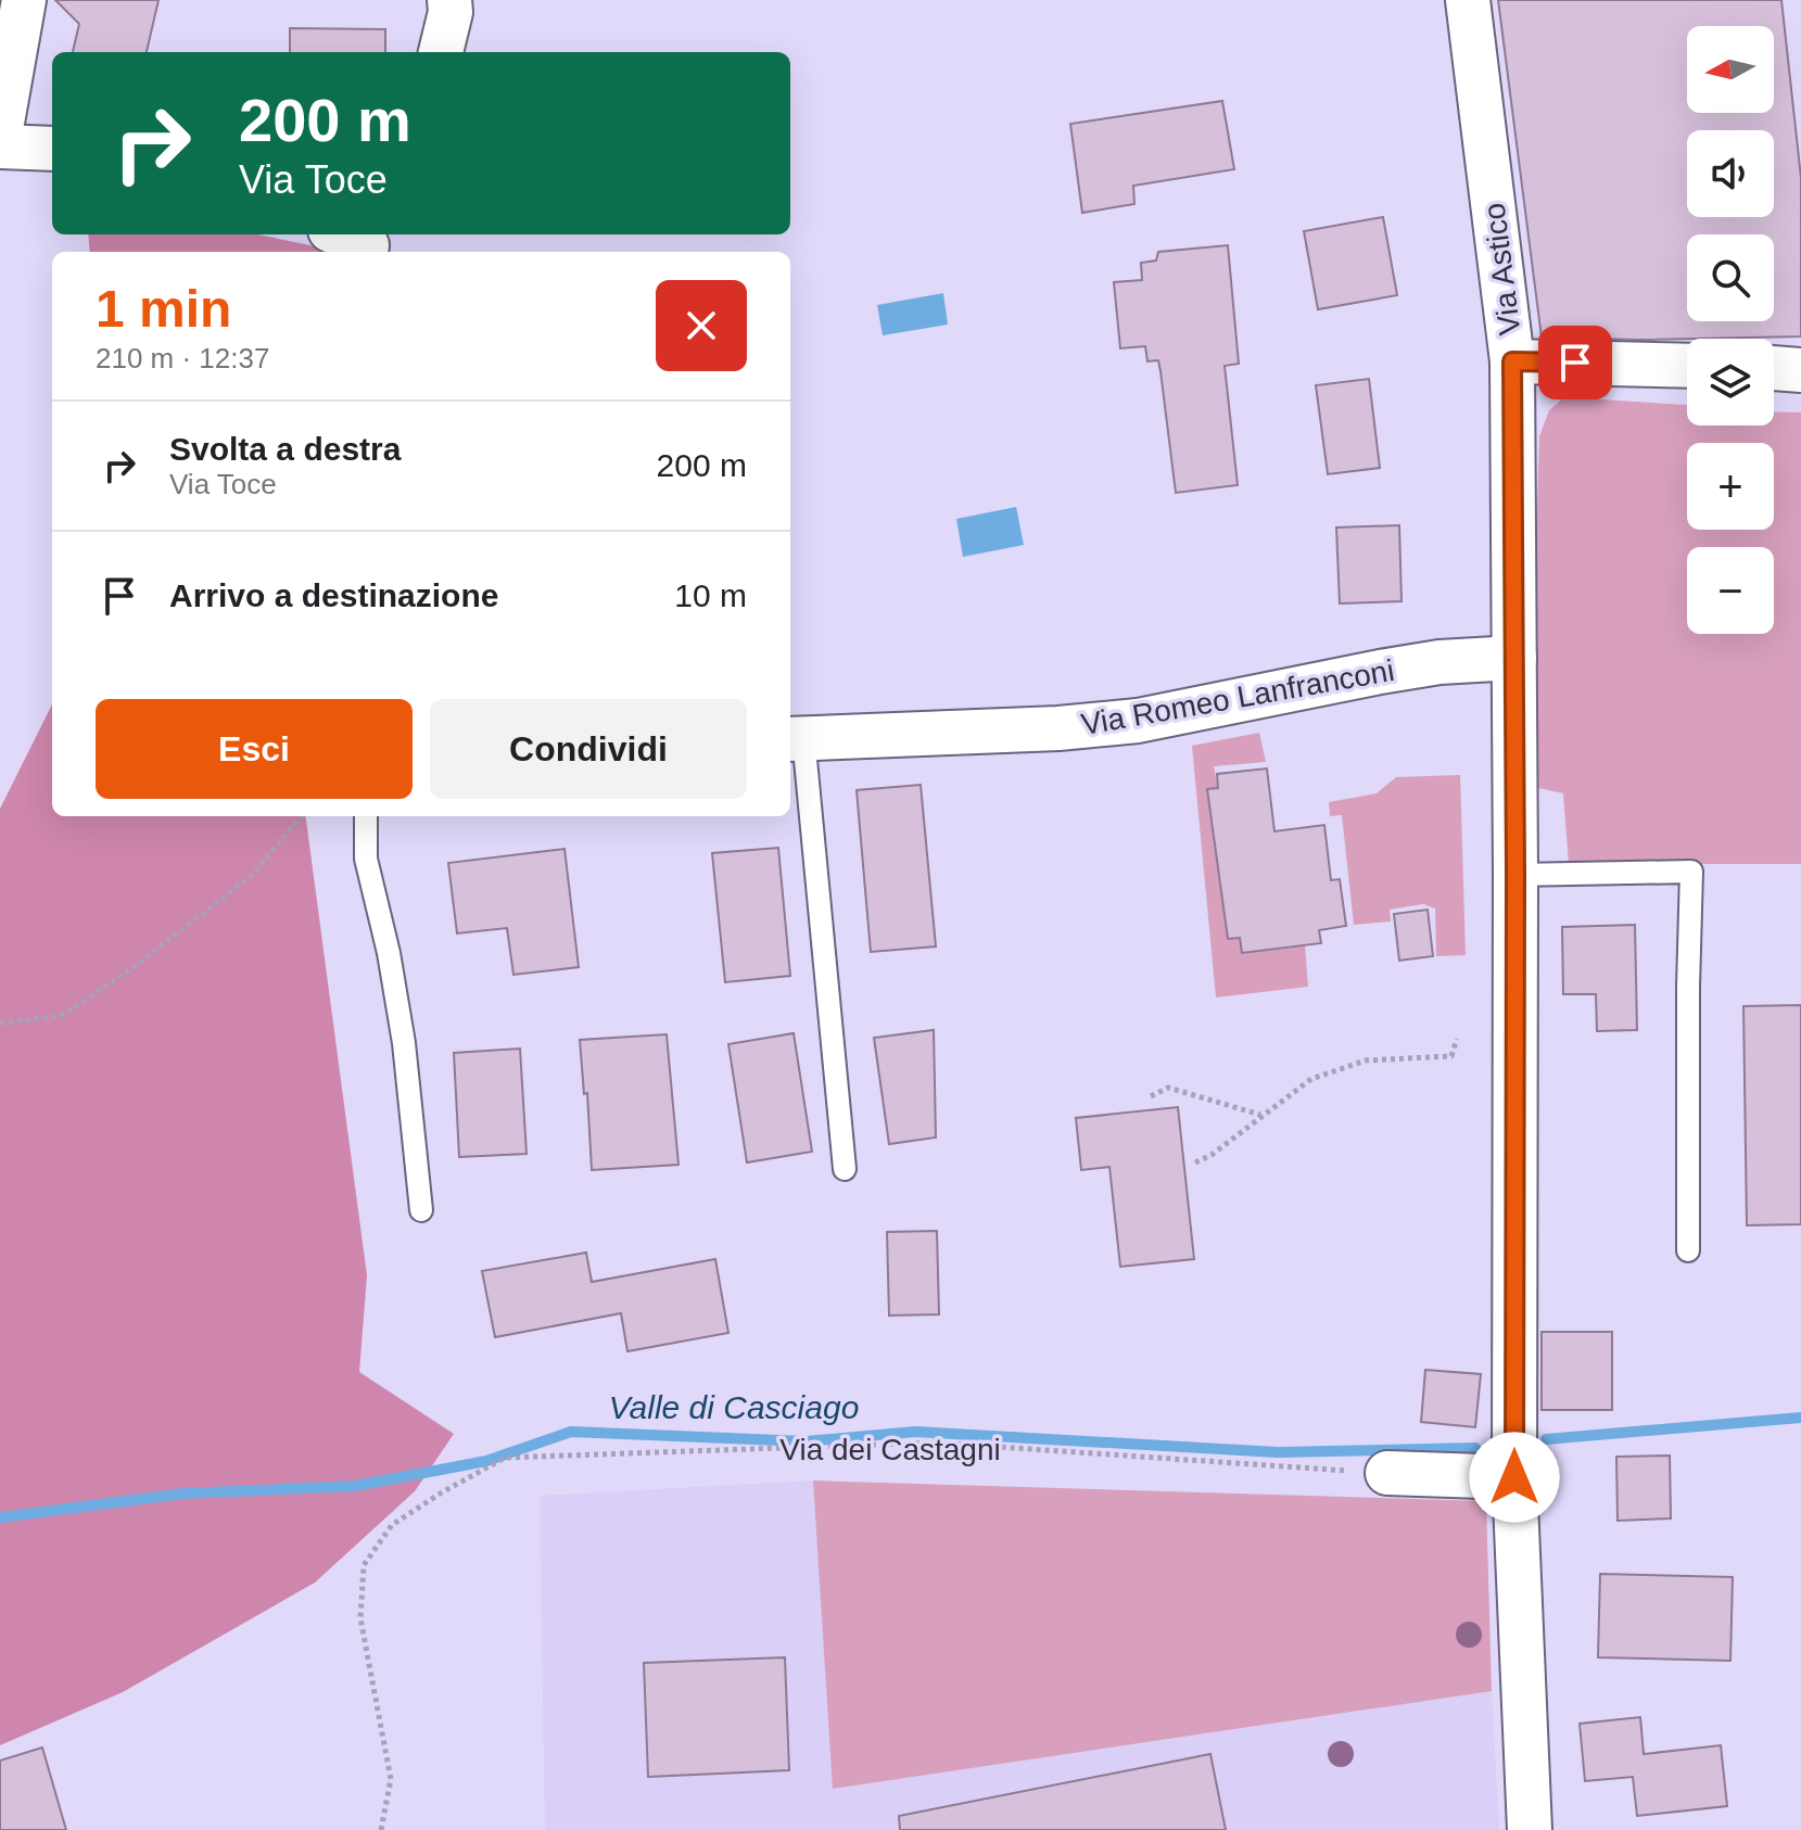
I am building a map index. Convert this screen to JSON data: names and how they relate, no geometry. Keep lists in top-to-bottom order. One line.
{"streets":{"street":["Via Astico","Via Romeo Lanfranconi"],"path":["Via dei Castagni"]},"crossings":[["Via Astico","Via Romeo Lanfranconi"]],"water":["Valle di Casciago"],"north":"left","page":{"map_buttons":["+","−"],"turn":["200 m","Via Toce"],"heading":["1 min","210 m · 12:37"],"list":[{"name":"Svolta a destra","note":"Via Toce","value":"200 m"},{"name":"Arrivo a destinazione","value":"10 m"}],"buttons":["Esci","Condividi"]}}
